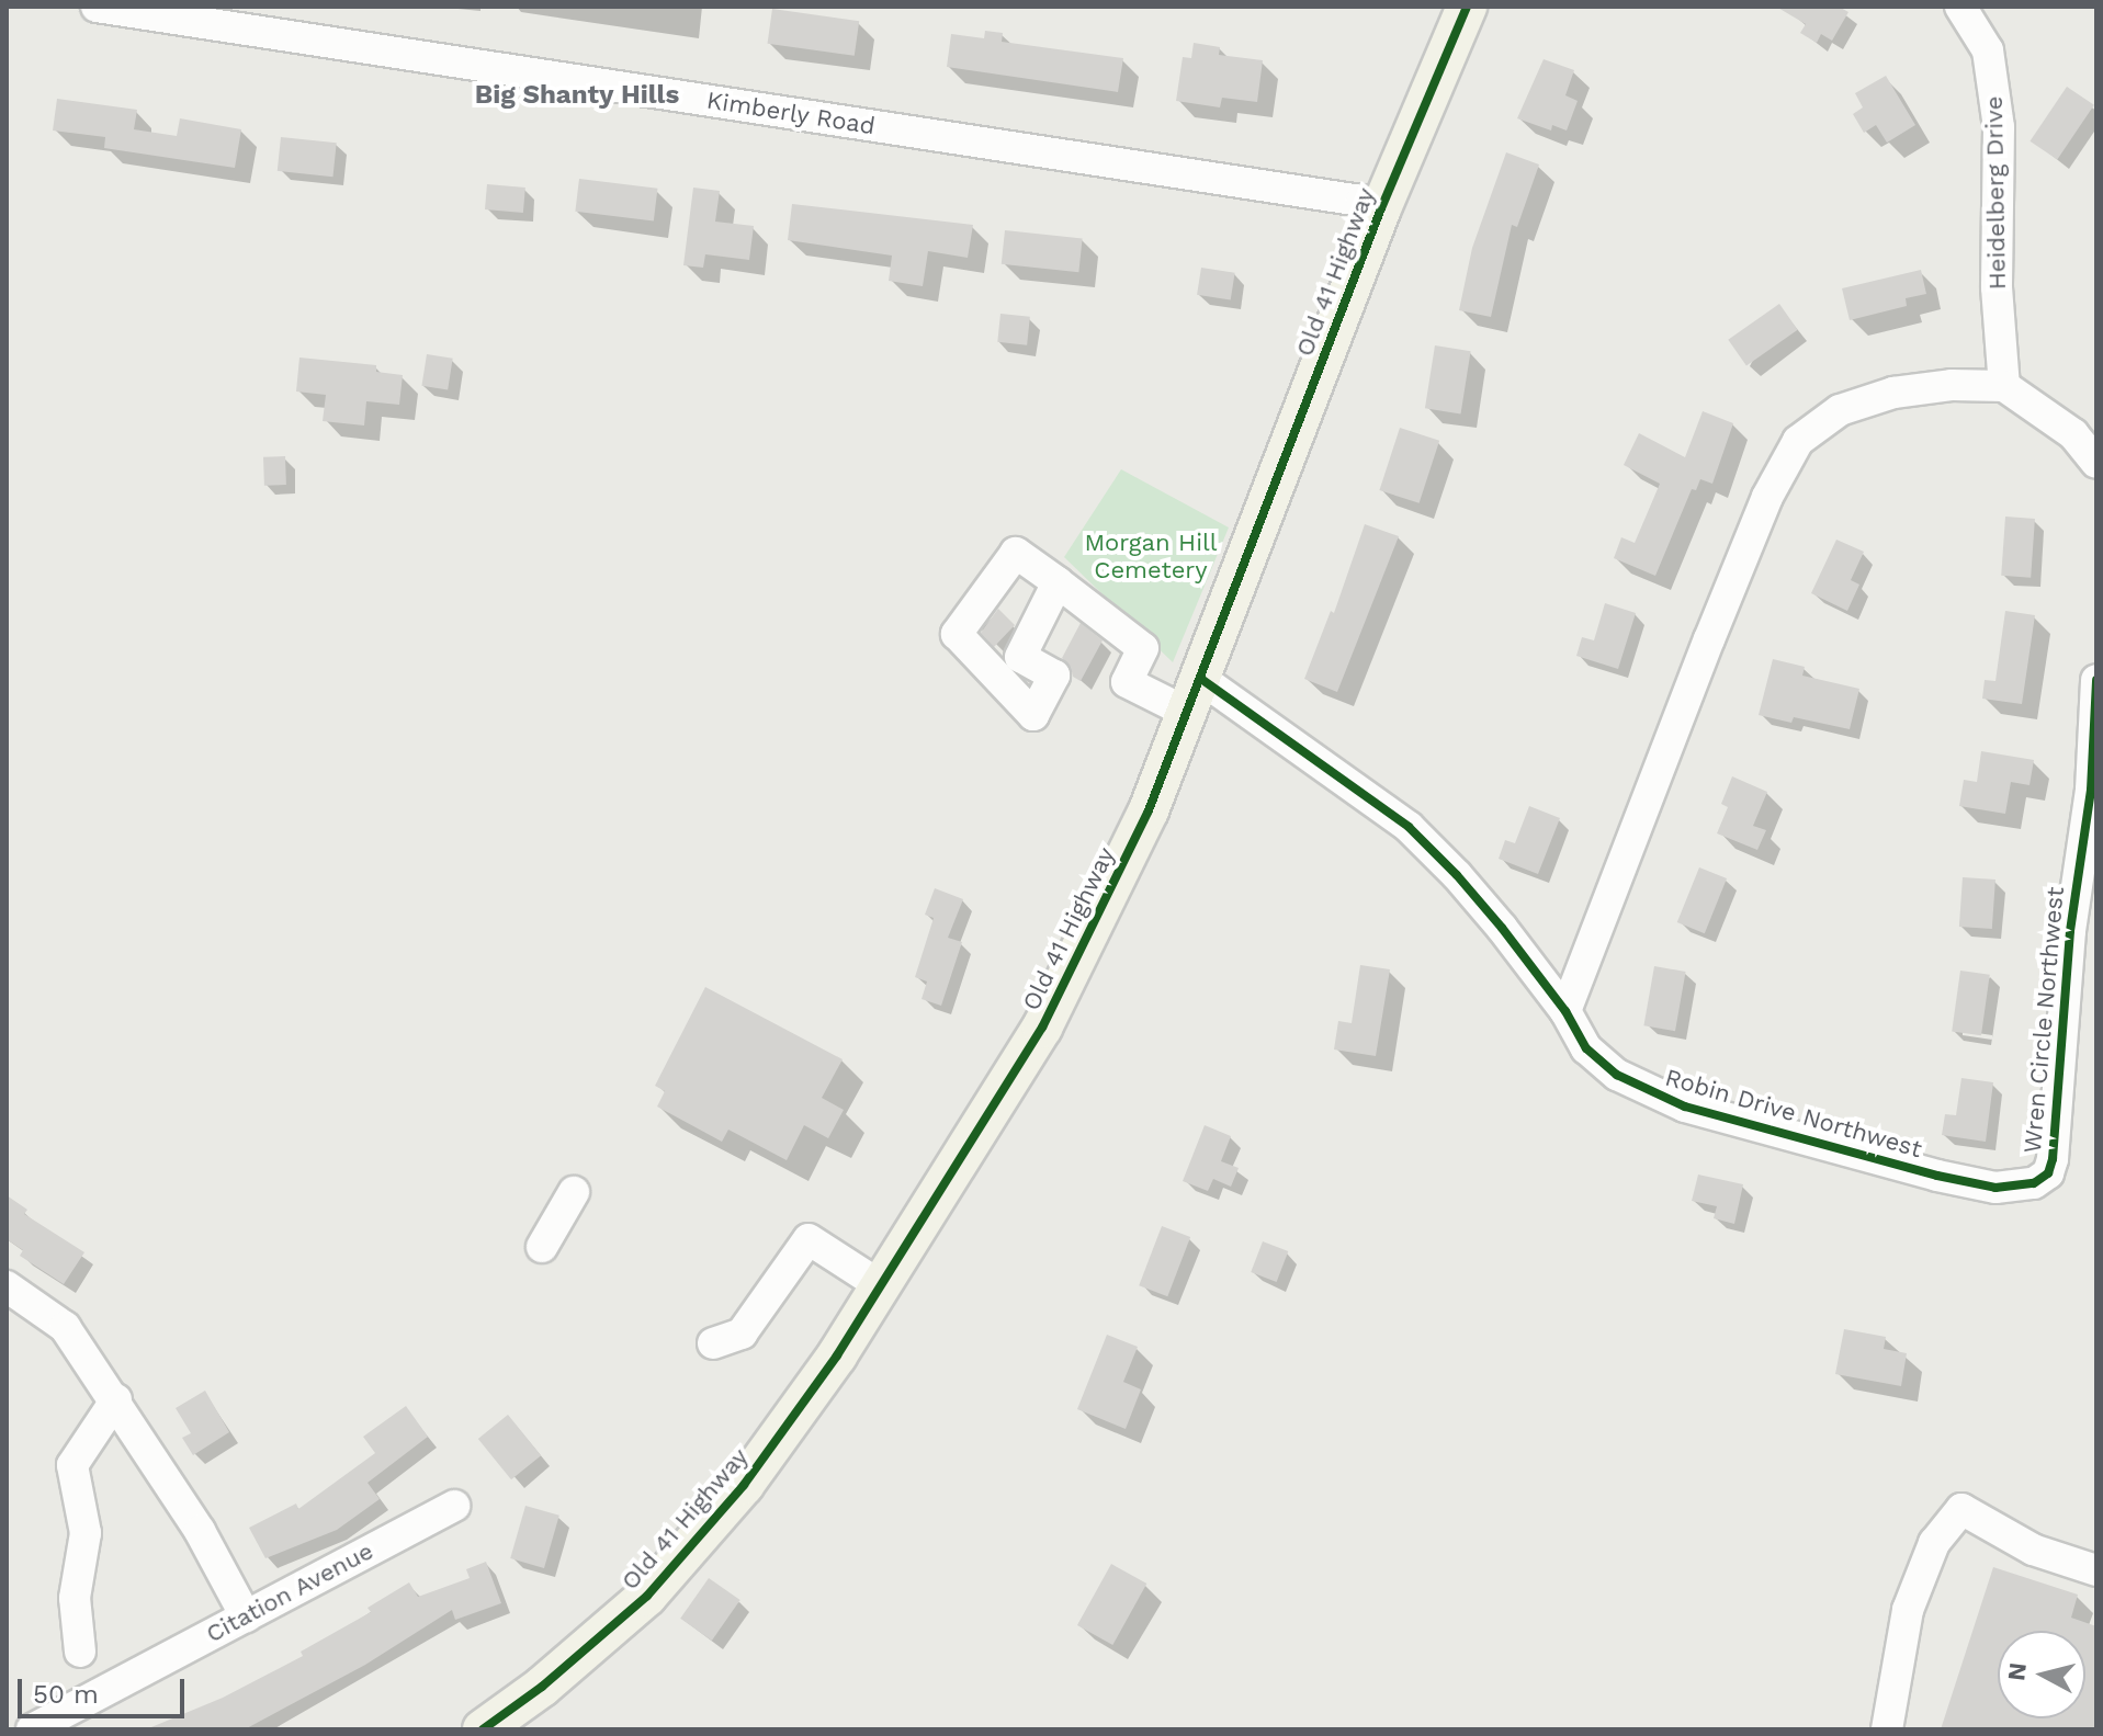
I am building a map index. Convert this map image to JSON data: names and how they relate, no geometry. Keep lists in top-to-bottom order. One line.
{"streets":{"main road":["Old 41 Highway"],"street":["Kimberly Road","Heidelberg Drive","Wren Circle Northwest","Robin Drive Northwest","Citation Avenue"]},"crossings":[["Kimberly Road","Old 41 Highway"],["Old 41 Highway","Robin Drive Northwest"],["Wren Circle Northwest","Robin Drive Northwest"]],"districts":["Big Shanty Hills"],"parks":["Morgan Hill Cemetery"],"scale_bar":"50 m","north":"left"}
